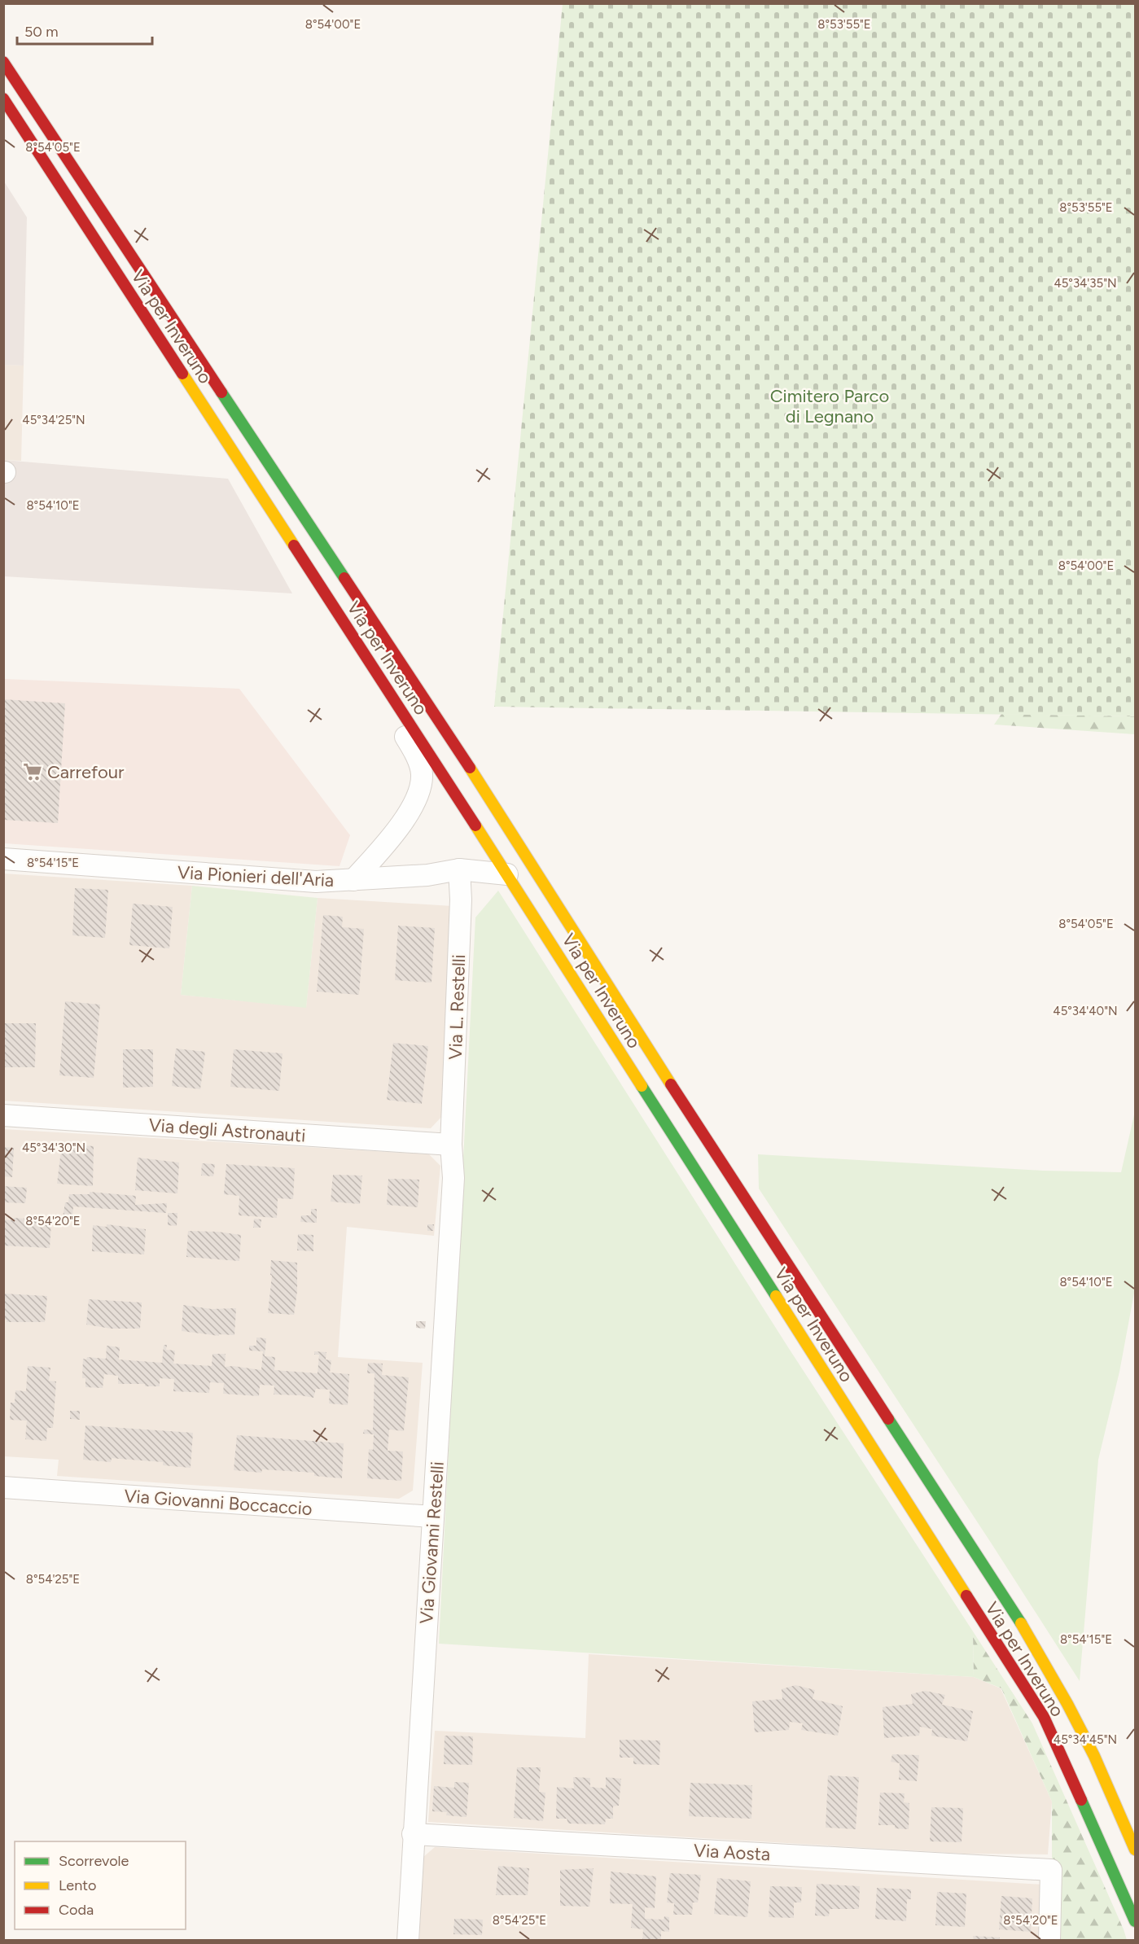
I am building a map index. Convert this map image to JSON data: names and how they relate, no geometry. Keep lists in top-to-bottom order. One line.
{"streets":{"main road":["Via per Inveruno"],"street":["Via Pionieri dell'Aria","Via L. Restelli","Via degli Astronauti","Via Giovanni Boccaccio","Via Giovanni Restelli","Via Aosta"]},"crossings":[["Via per Inveruno","Via Pionieri dell'Aria"],["Via Pionieri dell'Aria","Via L. Restelli"],["Via L. Restelli","Via degli Astronauti"],["Via L. Restelli","Via Giovanni Restelli"],["Via degli Astronauti","Via Giovanni Restelli"],["Via Giovanni Boccaccio","Via Giovanni Restelli"],["Via Giovanni Restelli","Via Aosta"]],"parks":["Cimitero Parco di Legnano"],"places":{"supermarket":["Carrefour"]},"legend":["Scorrevole","Lento","Coda"],"scale_bar":"50 m","coordinates":["8°54'00\"E","8°53'55\"E","8°54'05\"E","45°34'35\"N","45°34'25\"N","8°54'10\"E","8°54'15\"E","45°34'40\"N","45°34'30\"N","8°54'20\"E","8°54'25\"E","45°34'45\"N"]}
